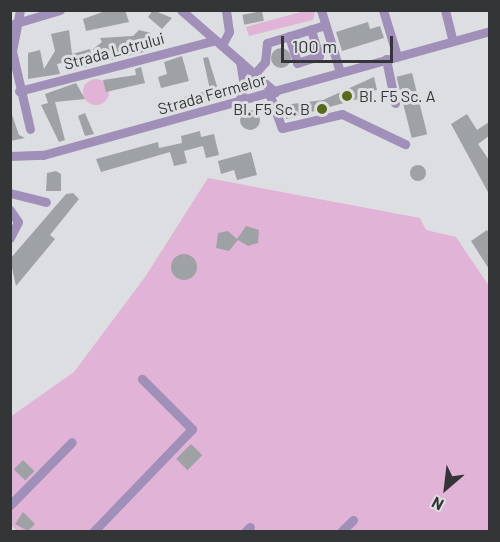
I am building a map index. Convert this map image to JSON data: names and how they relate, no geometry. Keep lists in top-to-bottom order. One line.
{"streets":{"street":["Strada Lotrului","Strada Fermelor"]},"places":["Bl. F5 Sc. A","Bl. F5 Sc. B"],"scale_bar":"100 m","north":"bottom left"}
